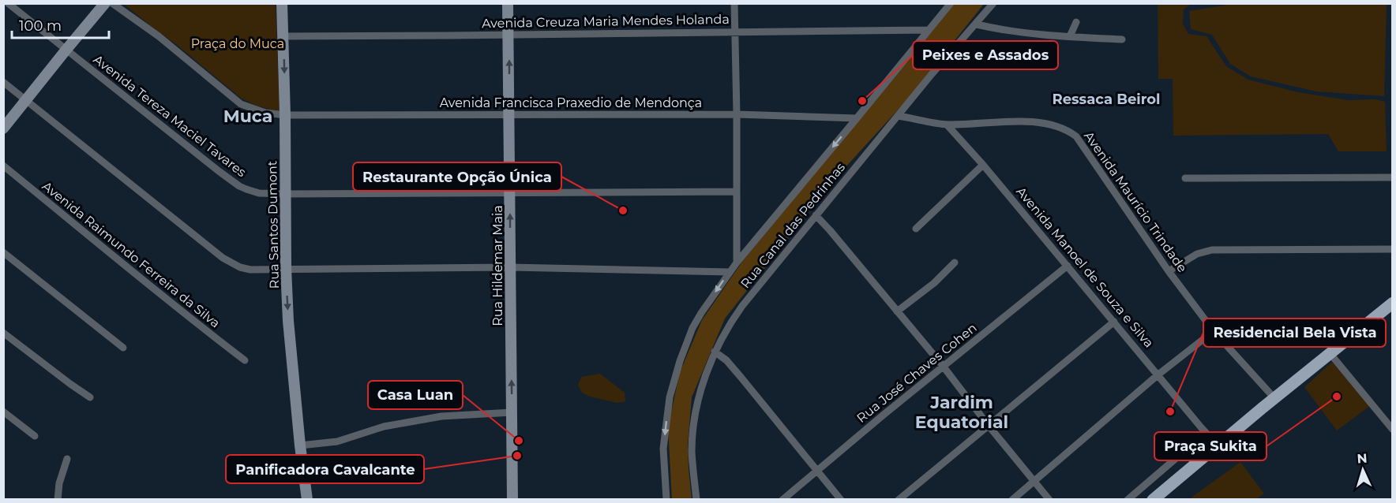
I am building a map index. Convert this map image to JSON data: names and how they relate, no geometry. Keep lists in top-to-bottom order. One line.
{"streets":{"main road":["Rua Santos Dumont","Rua Hildemar Maia"],"street":["Avenida Creuza Maria Mendes Holanda","Avenida Francisca Praxedio de Mendonça","Avenida Tereza Maciel Tavares","Avenida Maurício Trindade","Rua Canal das Pedrinhas","Avenida Raimundo Ferreira da Silva","Avenida Manoel de Souza e Silva","Rua José Chaves Cohen"]},"crossings":[["Avenida Creuza Maria Mendes Holanda","Rua Santos Dumont"],["Avenida Creuza Maria Mendes Holanda","Rua Canal das Pedrinhas"],["Avenida Creuza Maria Mendes Holanda","Rua Hildemar Maia"],["Avenida Francisca Praxedio de Mendonça","Rua Santos Dumont"],["Avenida Francisca Praxedio de Mendonça","Rua Canal das Pedrinhas"],["Avenida Francisca Praxedio de Mendonça","Rua Hildemar Maia"],["Avenida Tereza Maciel Tavares","Rua Santos Dumont"],["Avenida Tereza Maciel Tavares","Rua Hildemar Maia"],["Avenida Maurício Trindade","Rua Canal das Pedrinhas"],["Avenida Maurício Trindade","Avenida Manoel de Souza e Silva"],["Avenida Manoel de Souza e Silva","Rua José Chaves Cohen"]],"one_way":["Rua Santos Dumont","Rua Hildemar Maia"],"districts":["Ressaca Beirol","Muca","Jardim Equatorial"],"parks":["Praça do Muca"],"places":["Peixes e Assados","Restaurante Opção Única","Praça Sukita","Residencial Bela Vista","Casa Luan","Panificadora Cavalcante"],"scale_bar":"100 m","north":"top"}
